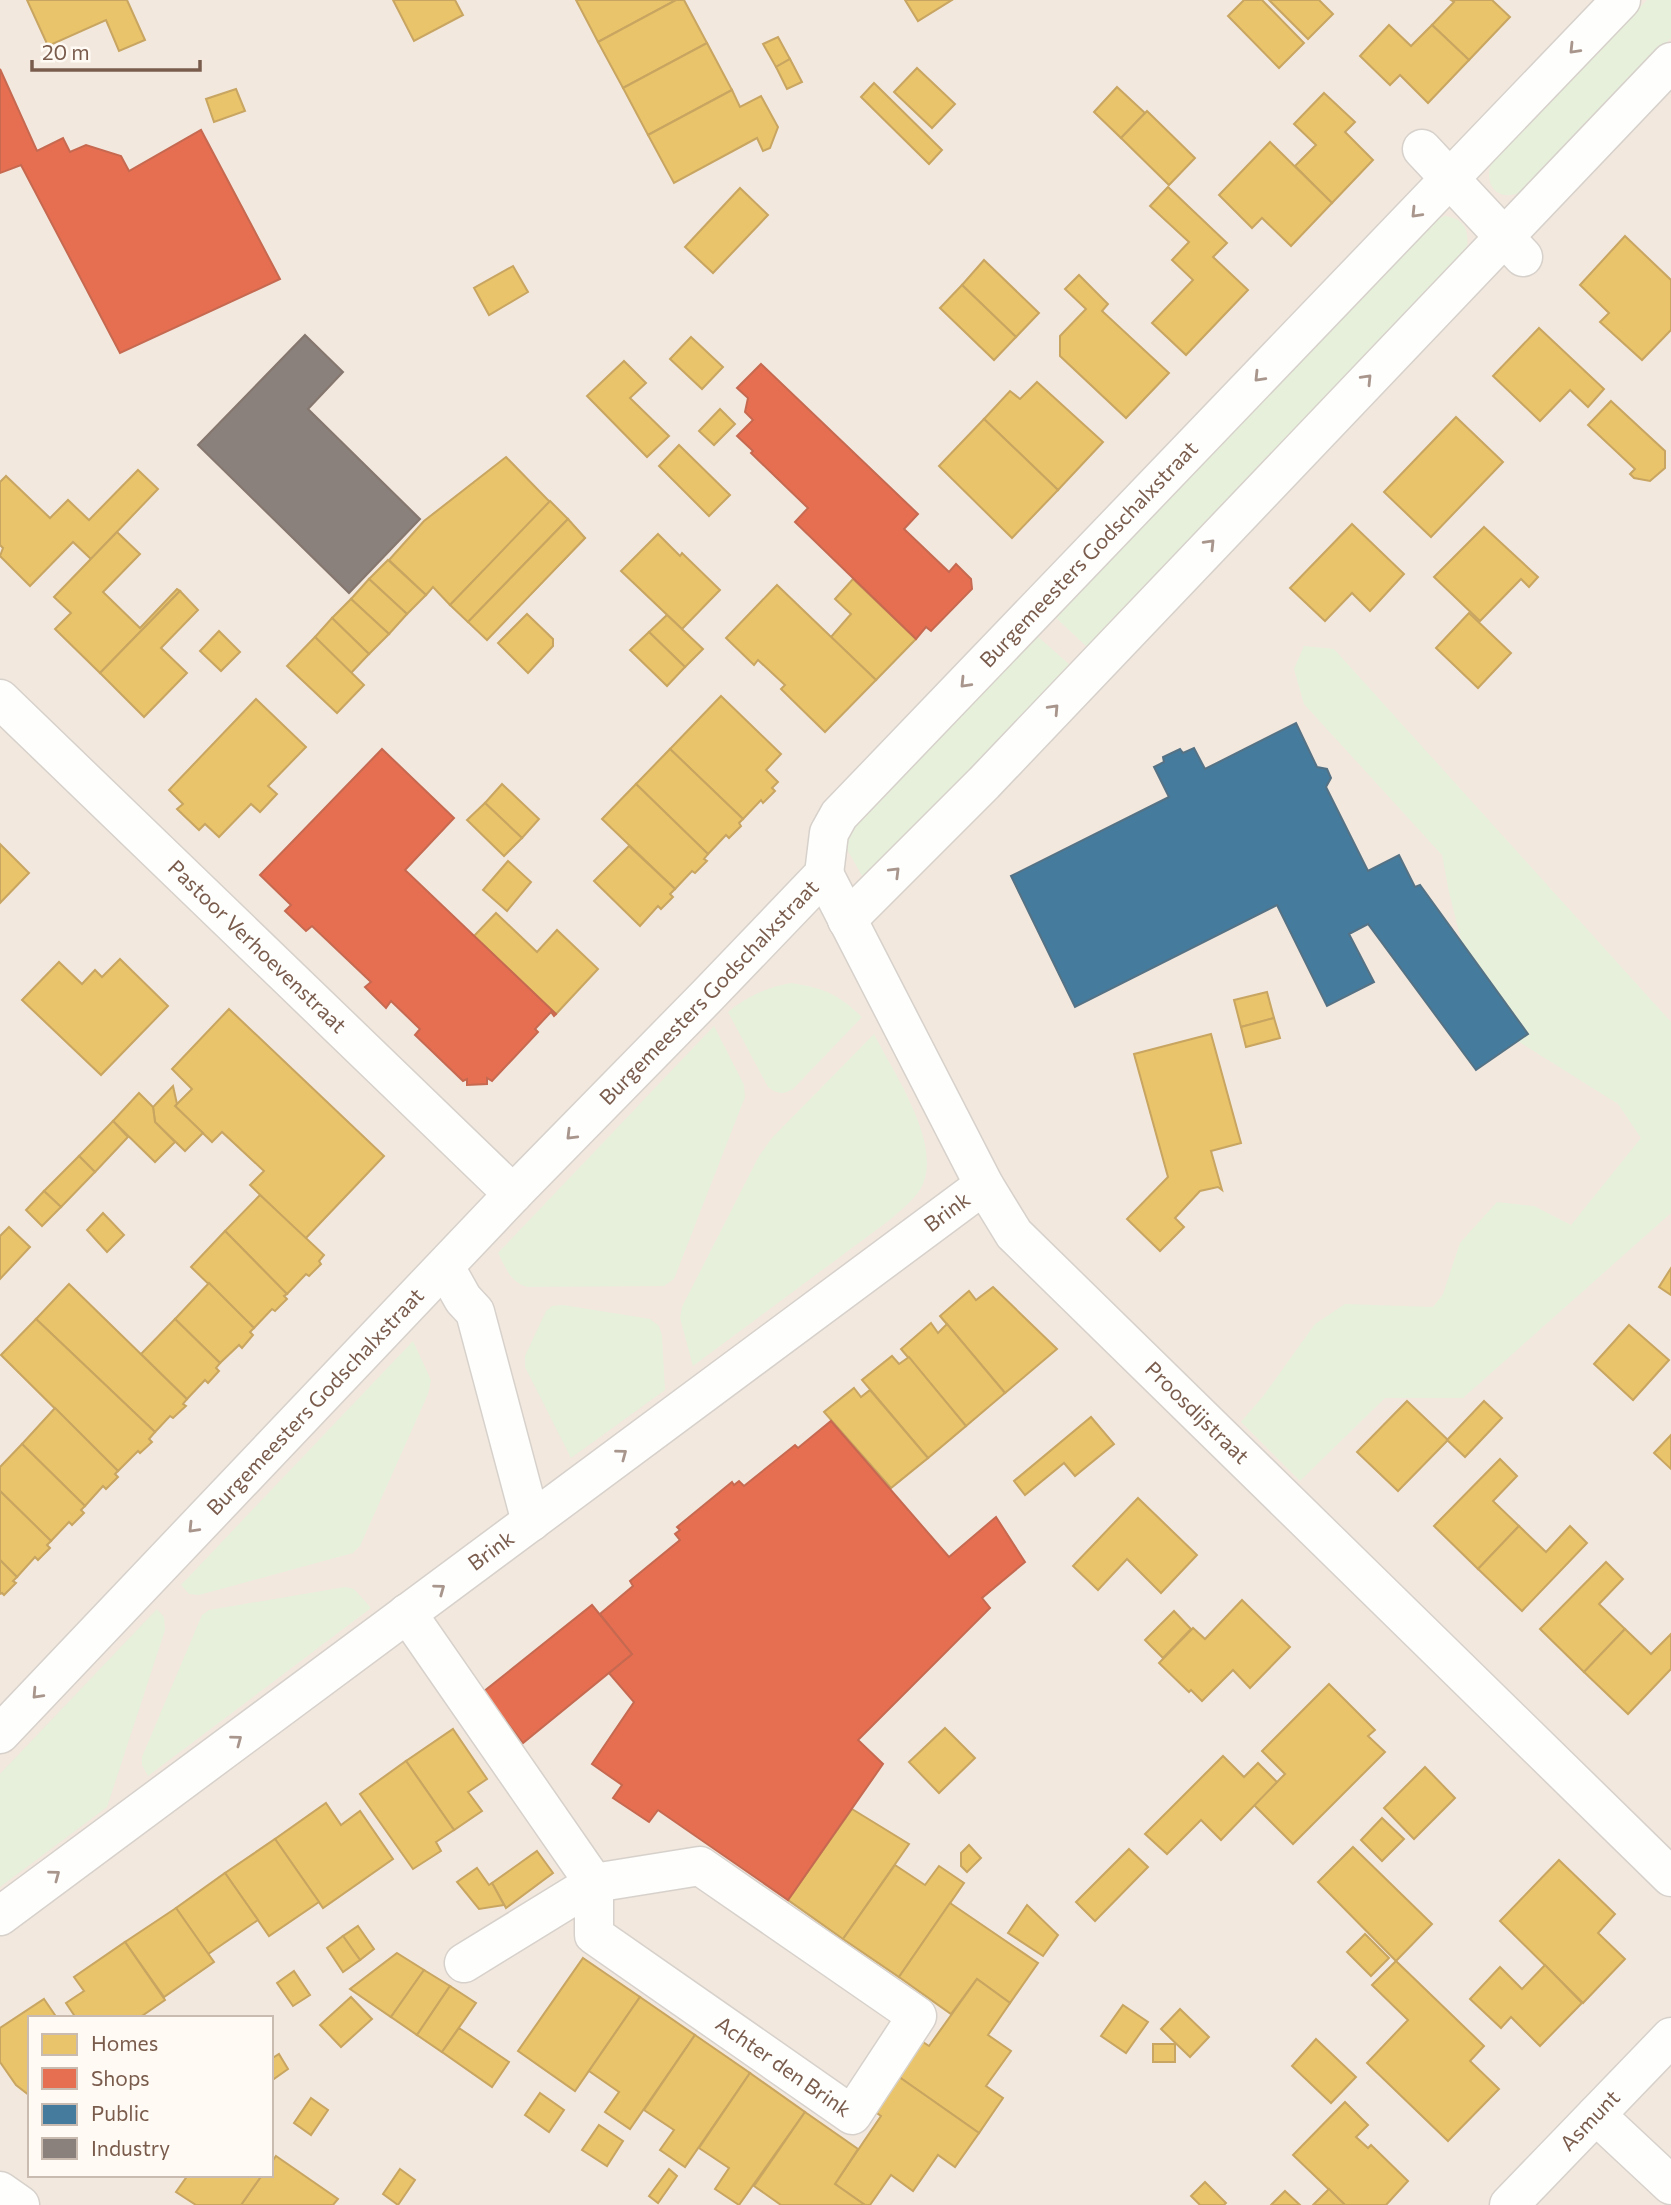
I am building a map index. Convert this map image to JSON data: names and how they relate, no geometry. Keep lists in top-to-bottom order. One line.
{"streets":{"street":["Burgemeesters Godschalxstraat","Pastoor Verhoevenstraat","Brink","Proosdijstraat","Achter den Brink","Asmunt"]},"crossings":[["Burgemeesters Godschalxstraat","Pastoor Verhoevenstraat"],["Burgemeesters Godschalxstraat","Proosdijstraat"],["Brink","Proosdijstraat"]],"one_way":["Brink"],"legend":["Homes","Shops","Public","Industry"],"scale_bar":"20 m"}
